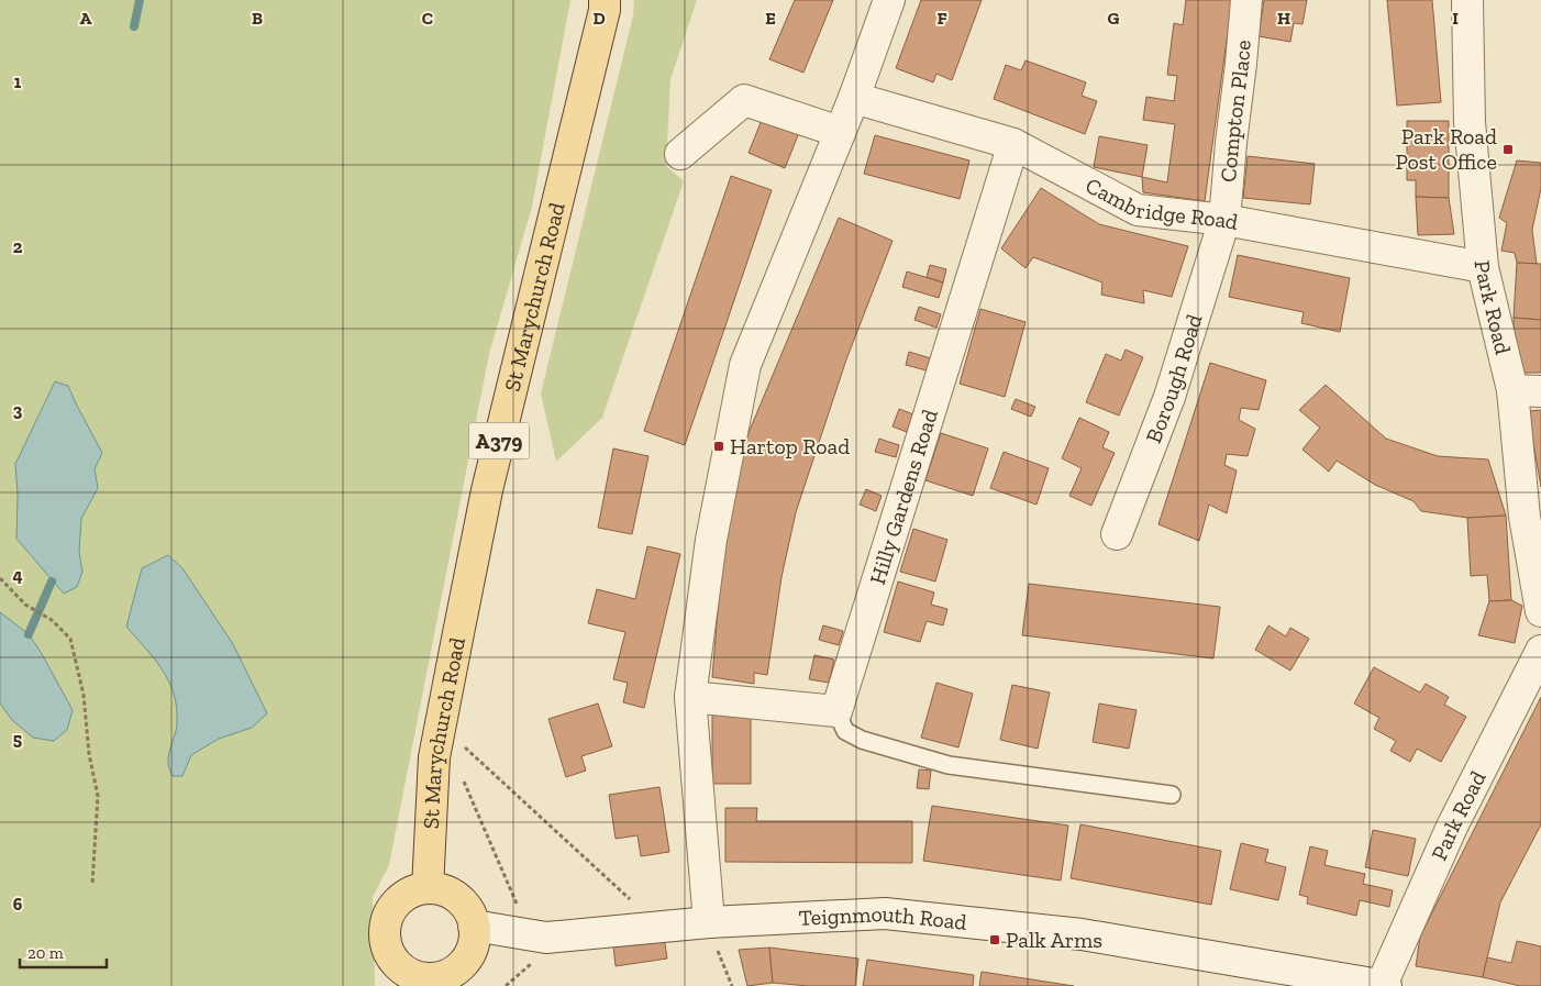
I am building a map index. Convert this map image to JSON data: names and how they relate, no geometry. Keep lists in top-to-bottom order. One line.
{"streets":{"main road":["St Marychurch Road","A379"],"street":["Compton Place","Cambridge Road","Park Road","Borough Road","Hilly Gardens Road","Teignmouth Road"]},"crossings":[["Compton Place","Cambridge Road"],["Compton Place","Borough Road"],["Cambridge Road","Park Road"],["Cambridge Road","Borough Road"],["Cambridge Road","Hilly Gardens Road"],["St Marychurch Road","Teignmouth Road"],["Park Road","Teignmouth Road"]],"places":{"transit":["Park Road Post Office","Hartop Road","Palk Arms"]},"scale_bar":"20 m","grid":{"columns":["A","B","C","D","E","F","G","H","I"],"rows":["1","2","3","4","5","6"]}}
